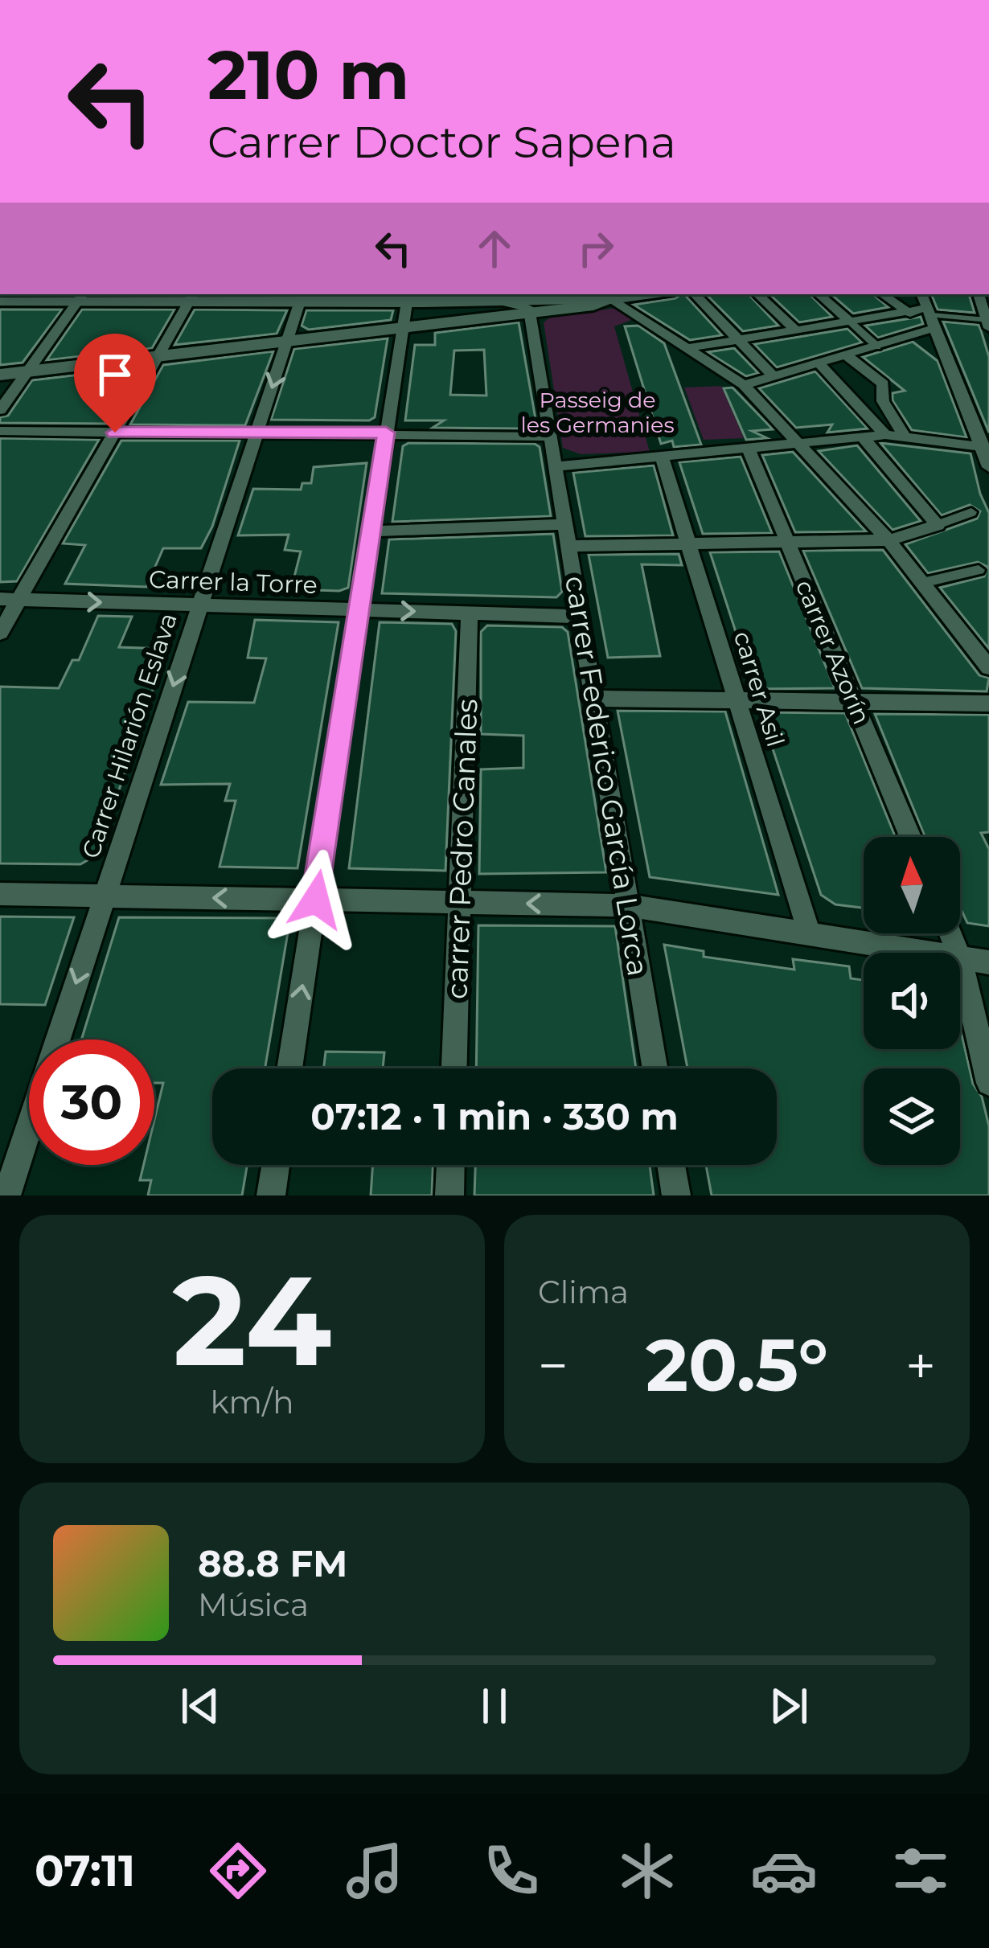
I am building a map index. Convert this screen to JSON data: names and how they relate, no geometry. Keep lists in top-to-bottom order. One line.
{"streets":{"street":["Carrer la Torre","carrer Azorín","carrer Asil","Carrer Hilarión Eslava","carrer Federico García Lorca","carrer Pedro Canales"]},"crossings":[["Carrer la Torre","Carrer Hilarión Eslava"],["Carrer la Torre","carrer Federico García Lorca"],["Carrer la Torre","carrer Pedro Canales"]],"one_way":["Carrer Hilarión Eslava"],"parks":["Passeig de les Germanies"],"north":"top","page":{"turn":["210 m","Carrer Doctor Sapena"],"limit":"30","trip":"07:12 · 1 min · 330 m","tile":[["24","km/h"],"Clima"],"heat":["−","20.5°","+"],"song":["88.8 FM","Música"],"tabs":"07:11"}}
